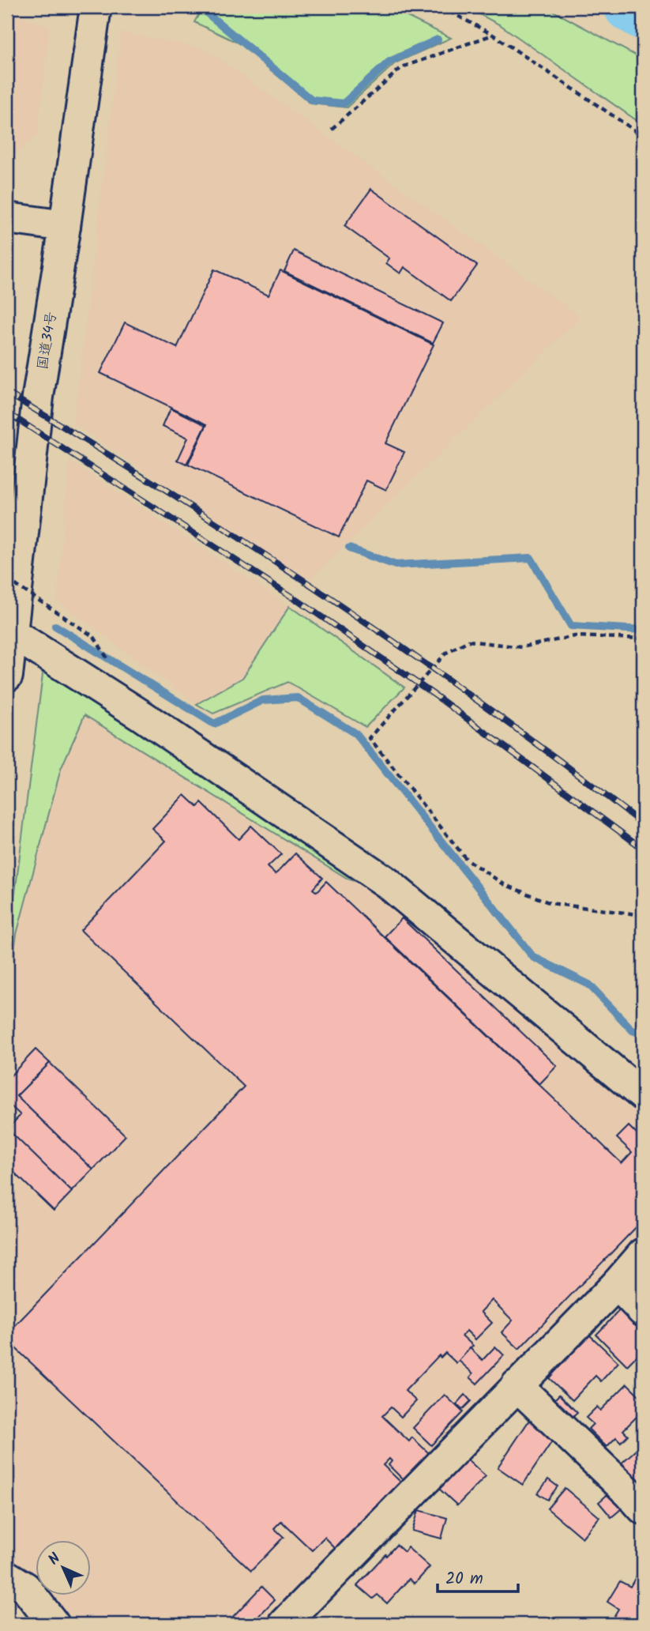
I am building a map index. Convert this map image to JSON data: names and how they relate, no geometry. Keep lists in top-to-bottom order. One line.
{"streets":{"main road":["国道34号"]},"scale_bar":"20 m","north":"top left"}
